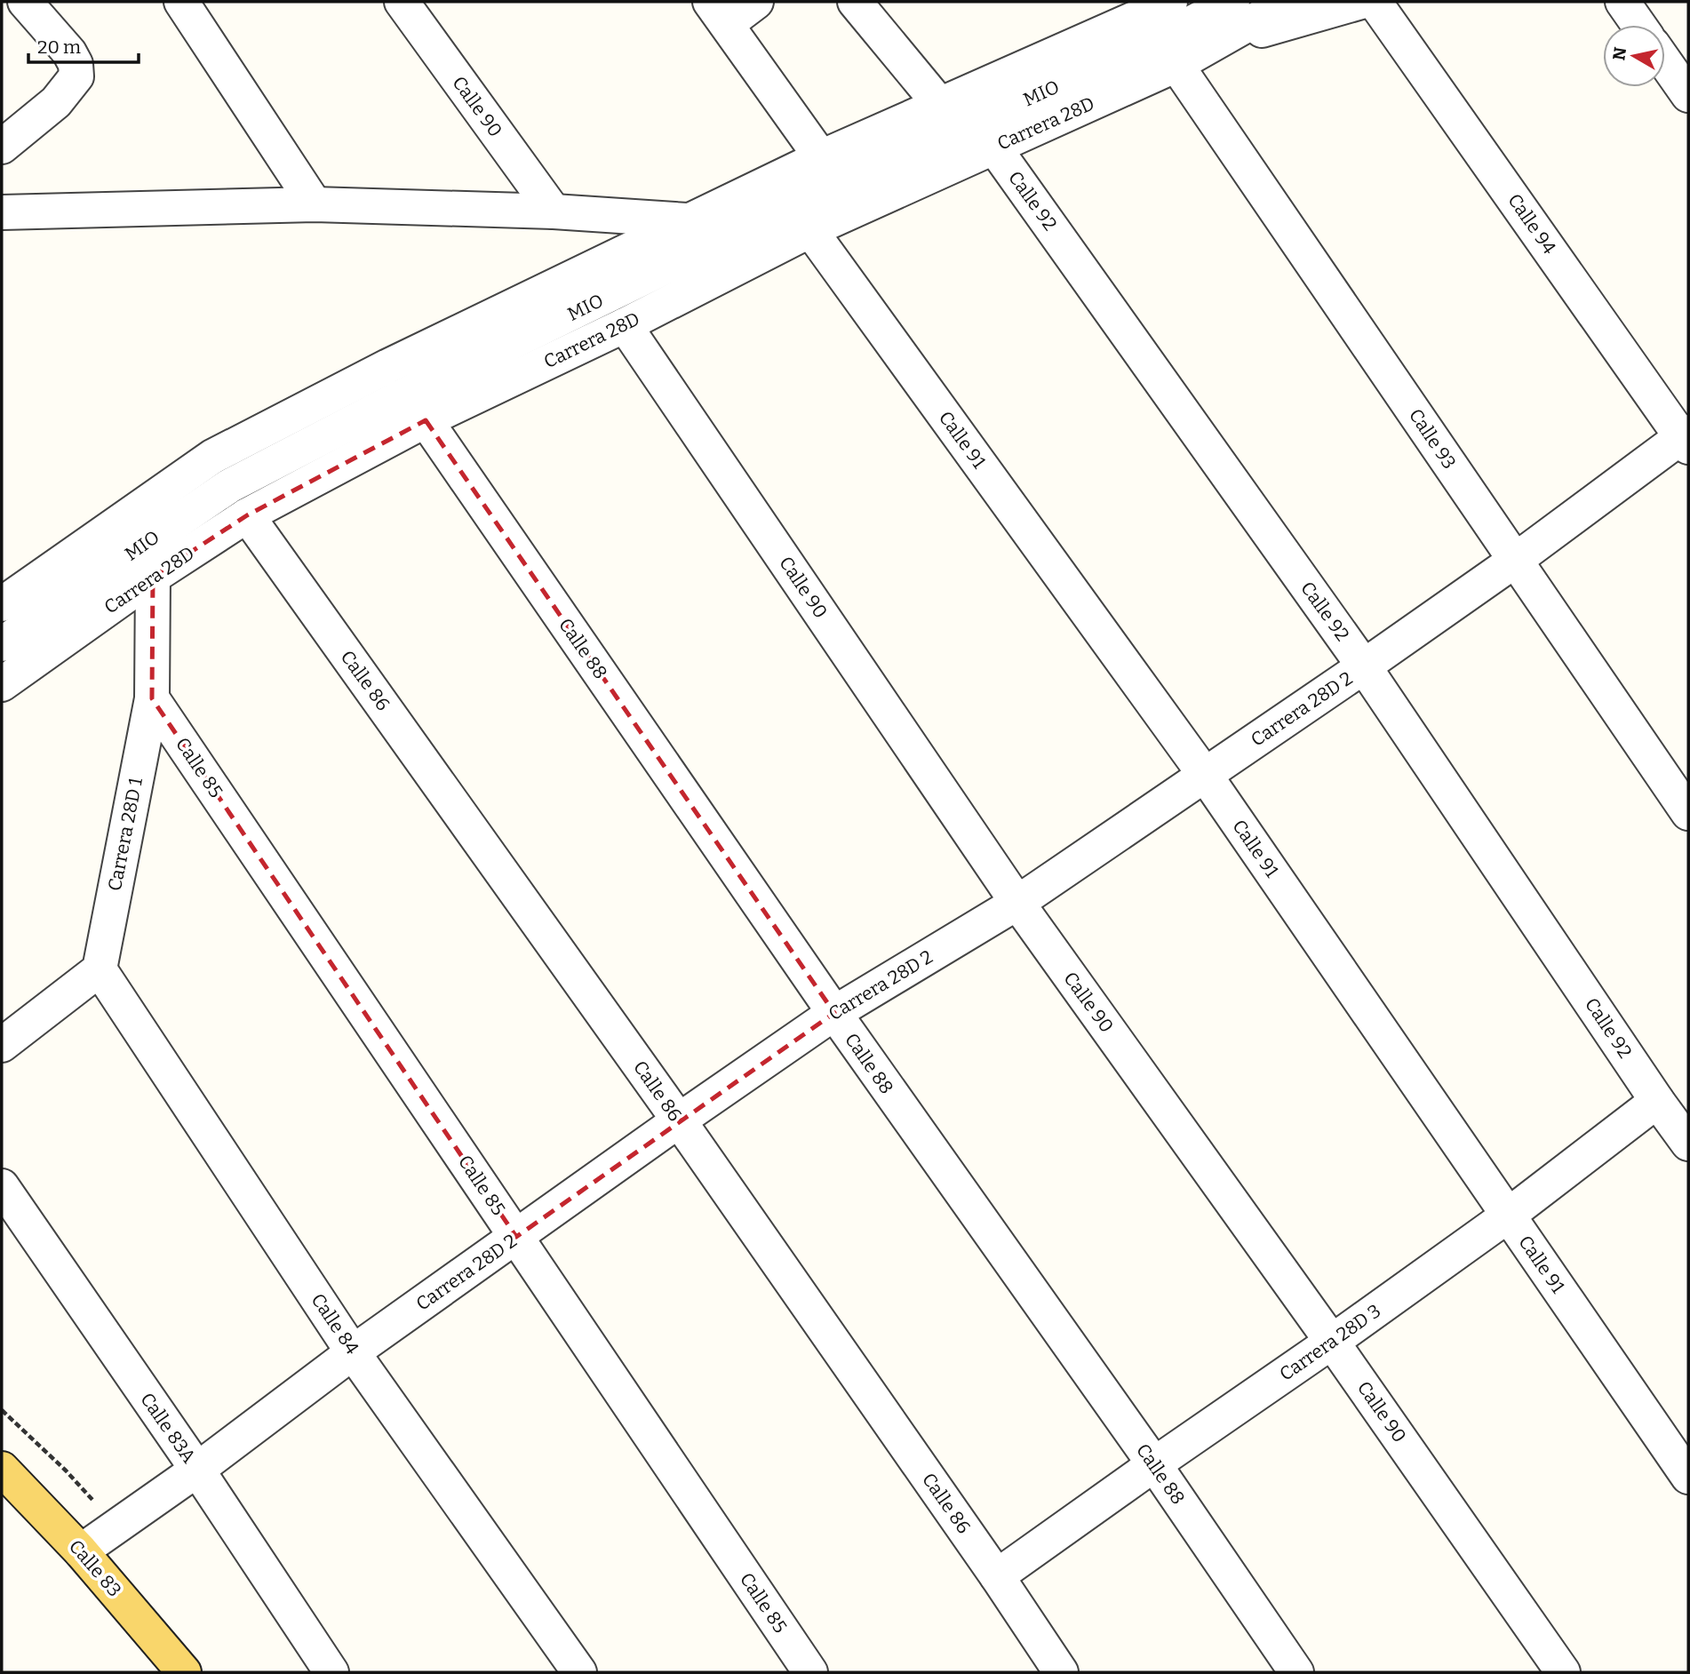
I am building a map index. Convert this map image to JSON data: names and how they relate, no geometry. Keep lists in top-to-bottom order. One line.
{"streets":{"main road":["Calle 83"],"street":["MIO","Calle 90","Carrera 28D","Calle 92","Calle 94","Calle 93","Calle 91","Calle 88","Calle 86","Carrera 28D 2","Calle 85","Carrera 28D 1","Calle 84","Carrera 28D 3","Calle 83A"]},"crossings":[["MIO","Carrera 28D"],["Calle 90","Carrera 28D"],["Calle 90","Carrera 28D 2"],["Calle 90","Carrera 28D 3"],["Carrera 28D","Calle 92"],["Carrera 28D","Calle 93"],["Carrera 28D","Calle 91"],["Carrera 28D","Calle 88"],["Carrera 28D","Calle 86"],["Carrera 28D","Carrera 28D 1"],["Calle 92","Carrera 28D 2"],["Calle 92","Carrera 28D 3"],["Calle 94","Carrera 28D 2"],["Calle 93","Carrera 28D 2"],["Calle 91","Carrera 28D 2"],["Calle 91","Carrera 28D 3"],["Calle 88","Carrera 28D 2"],["Calle 88","Carrera 28D 3"],["Calle 86","Carrera 28D 2"],["Calle 86","Carrera 28D 3"],["Carrera 28D 2","Calle 85"],["Carrera 28D 2","Calle 84"],["Carrera 28D 2","Calle 83A"],["Carrera 28D 2","Calle 83"],["Calle 85","Carrera 28D 1"],["Carrera 28D 1","Calle 84"]],"scale_bar":"20 m","north":"left"}
